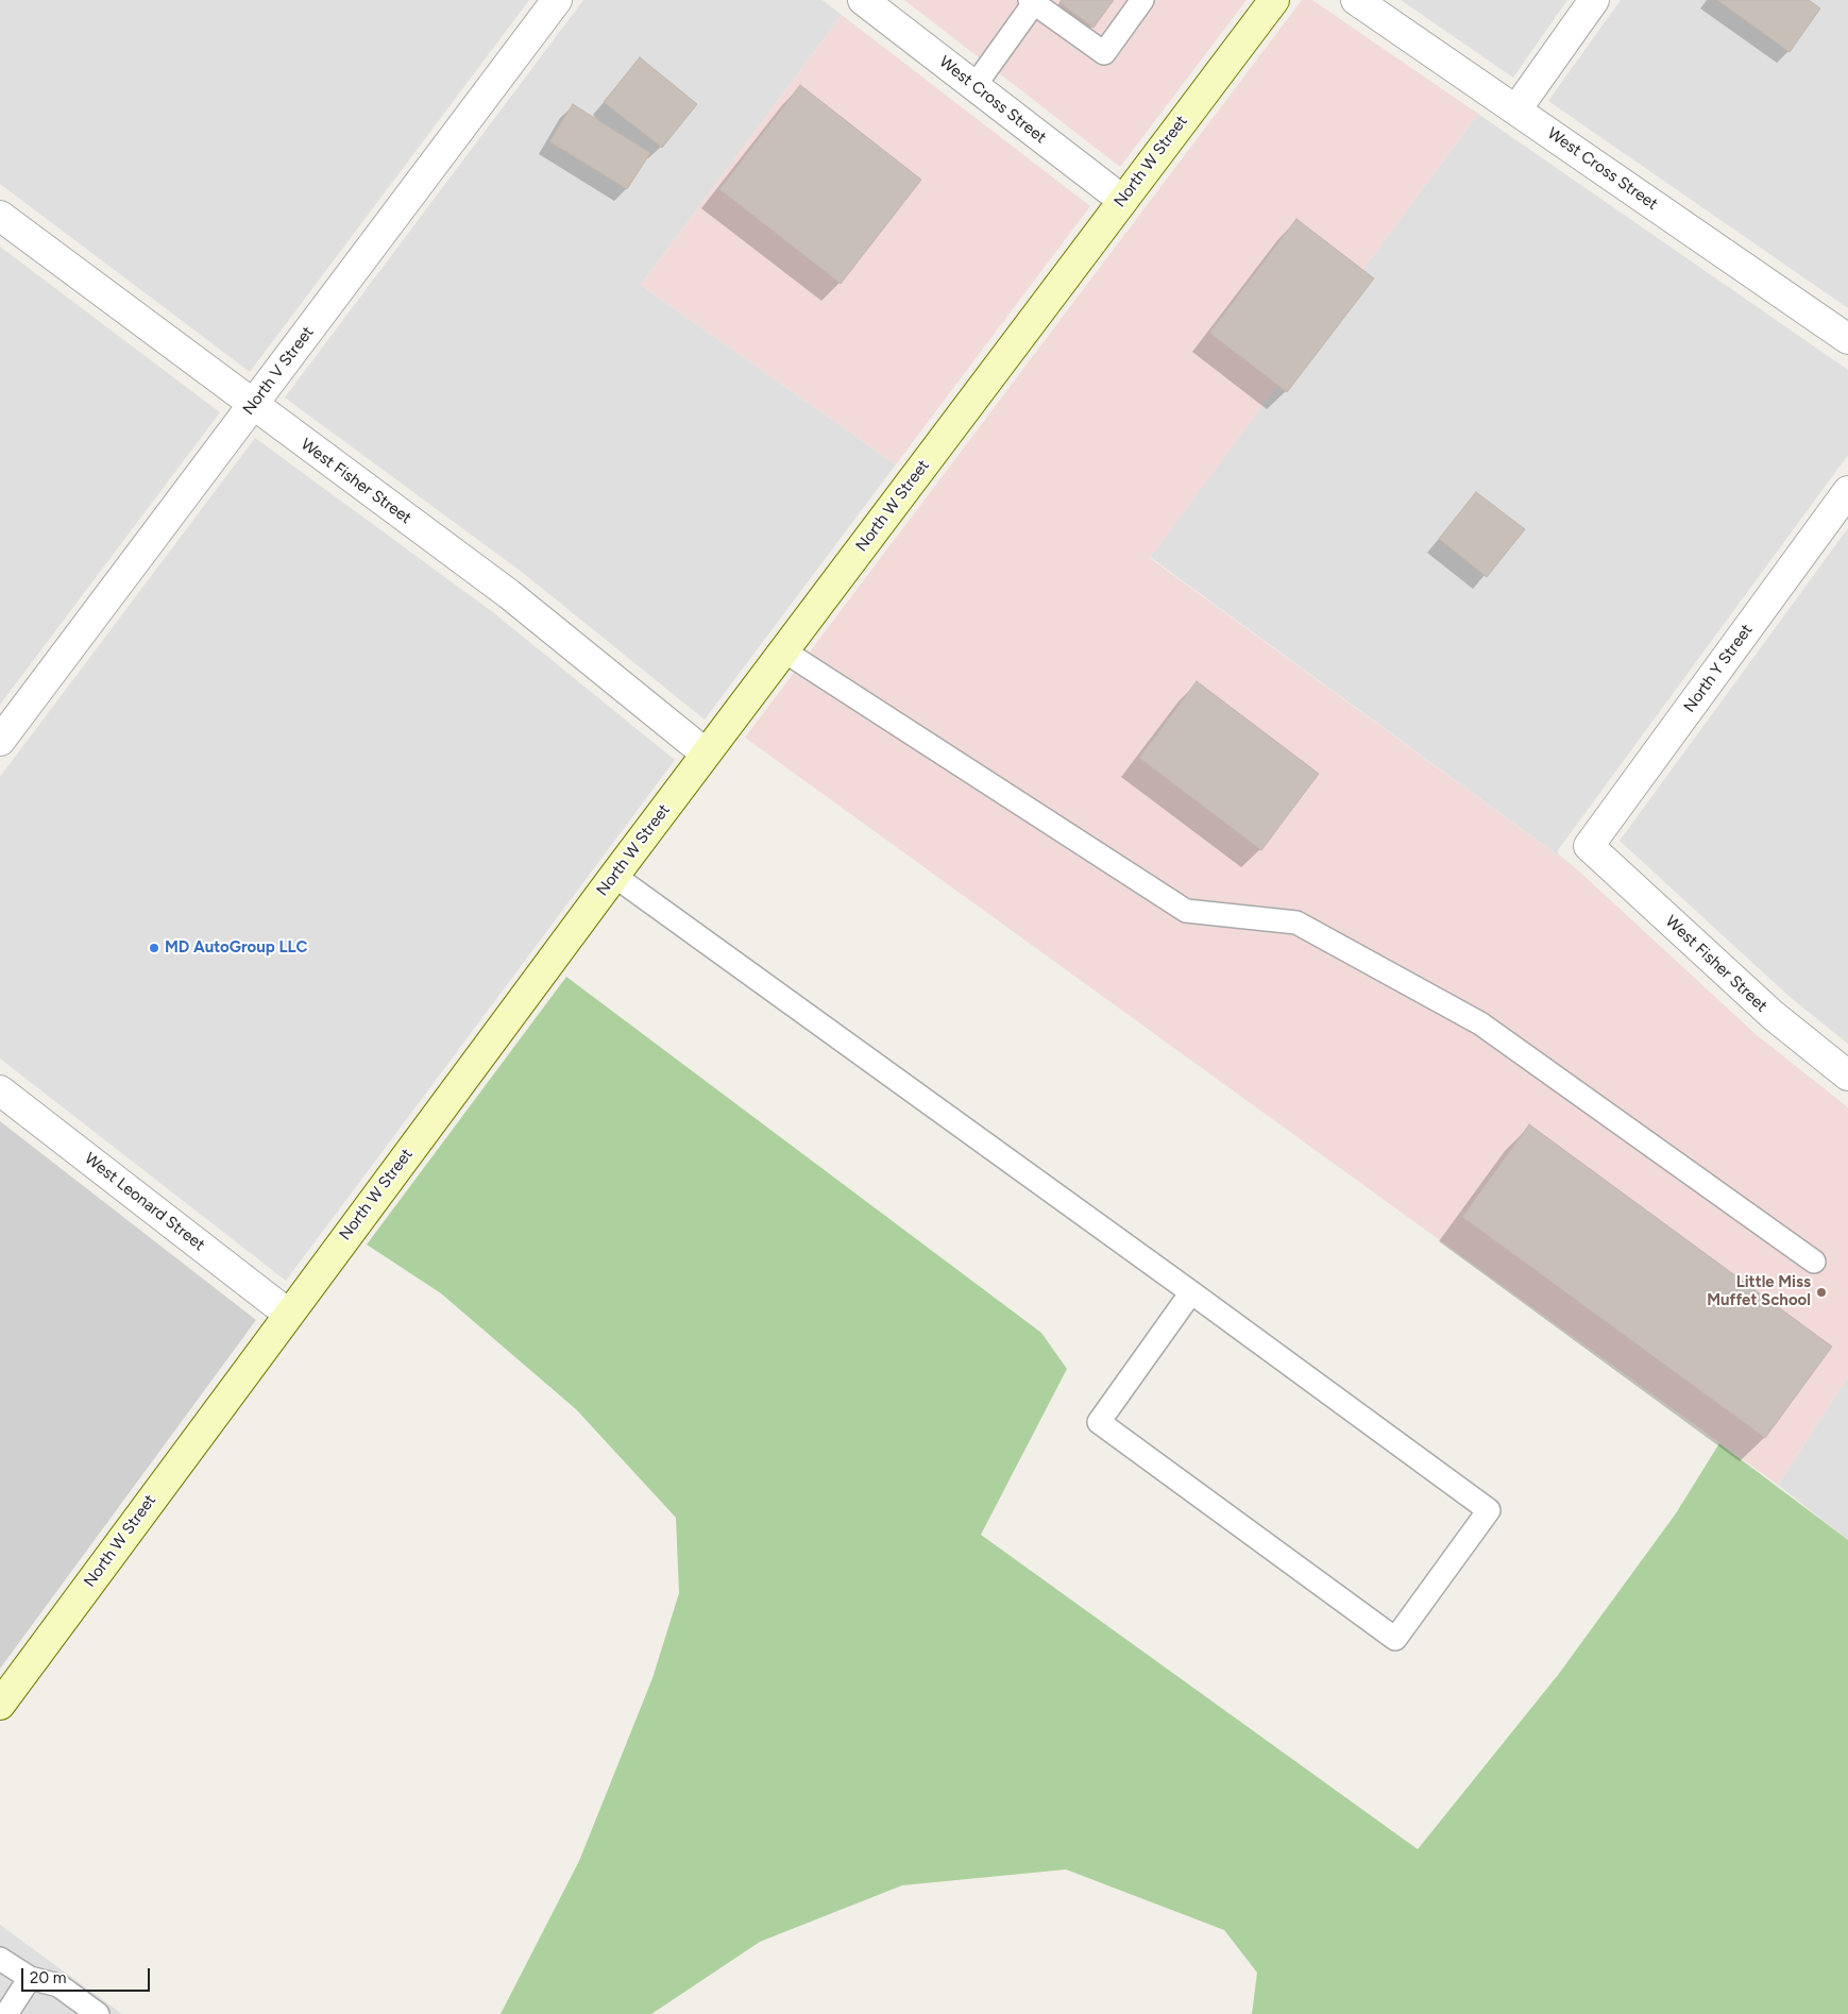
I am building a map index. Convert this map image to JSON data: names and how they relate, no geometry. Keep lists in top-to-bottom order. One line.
{"streets":{"main road":["North W Street"],"street":["West Cross Street","North V Street","West Fisher Street","North Y Street","West Leonard Street"]},"crossings":[["West Cross Street","North W Street"],["North W Street","West Fisher Street"],["North W Street","West Leonard Street"],["North V Street","West Fisher Street"],["West Fisher Street","North Y Street"]],"places":["MD AutoGroup LLC","Little Miss Muffet School"],"scale_bar":"20 m"}
